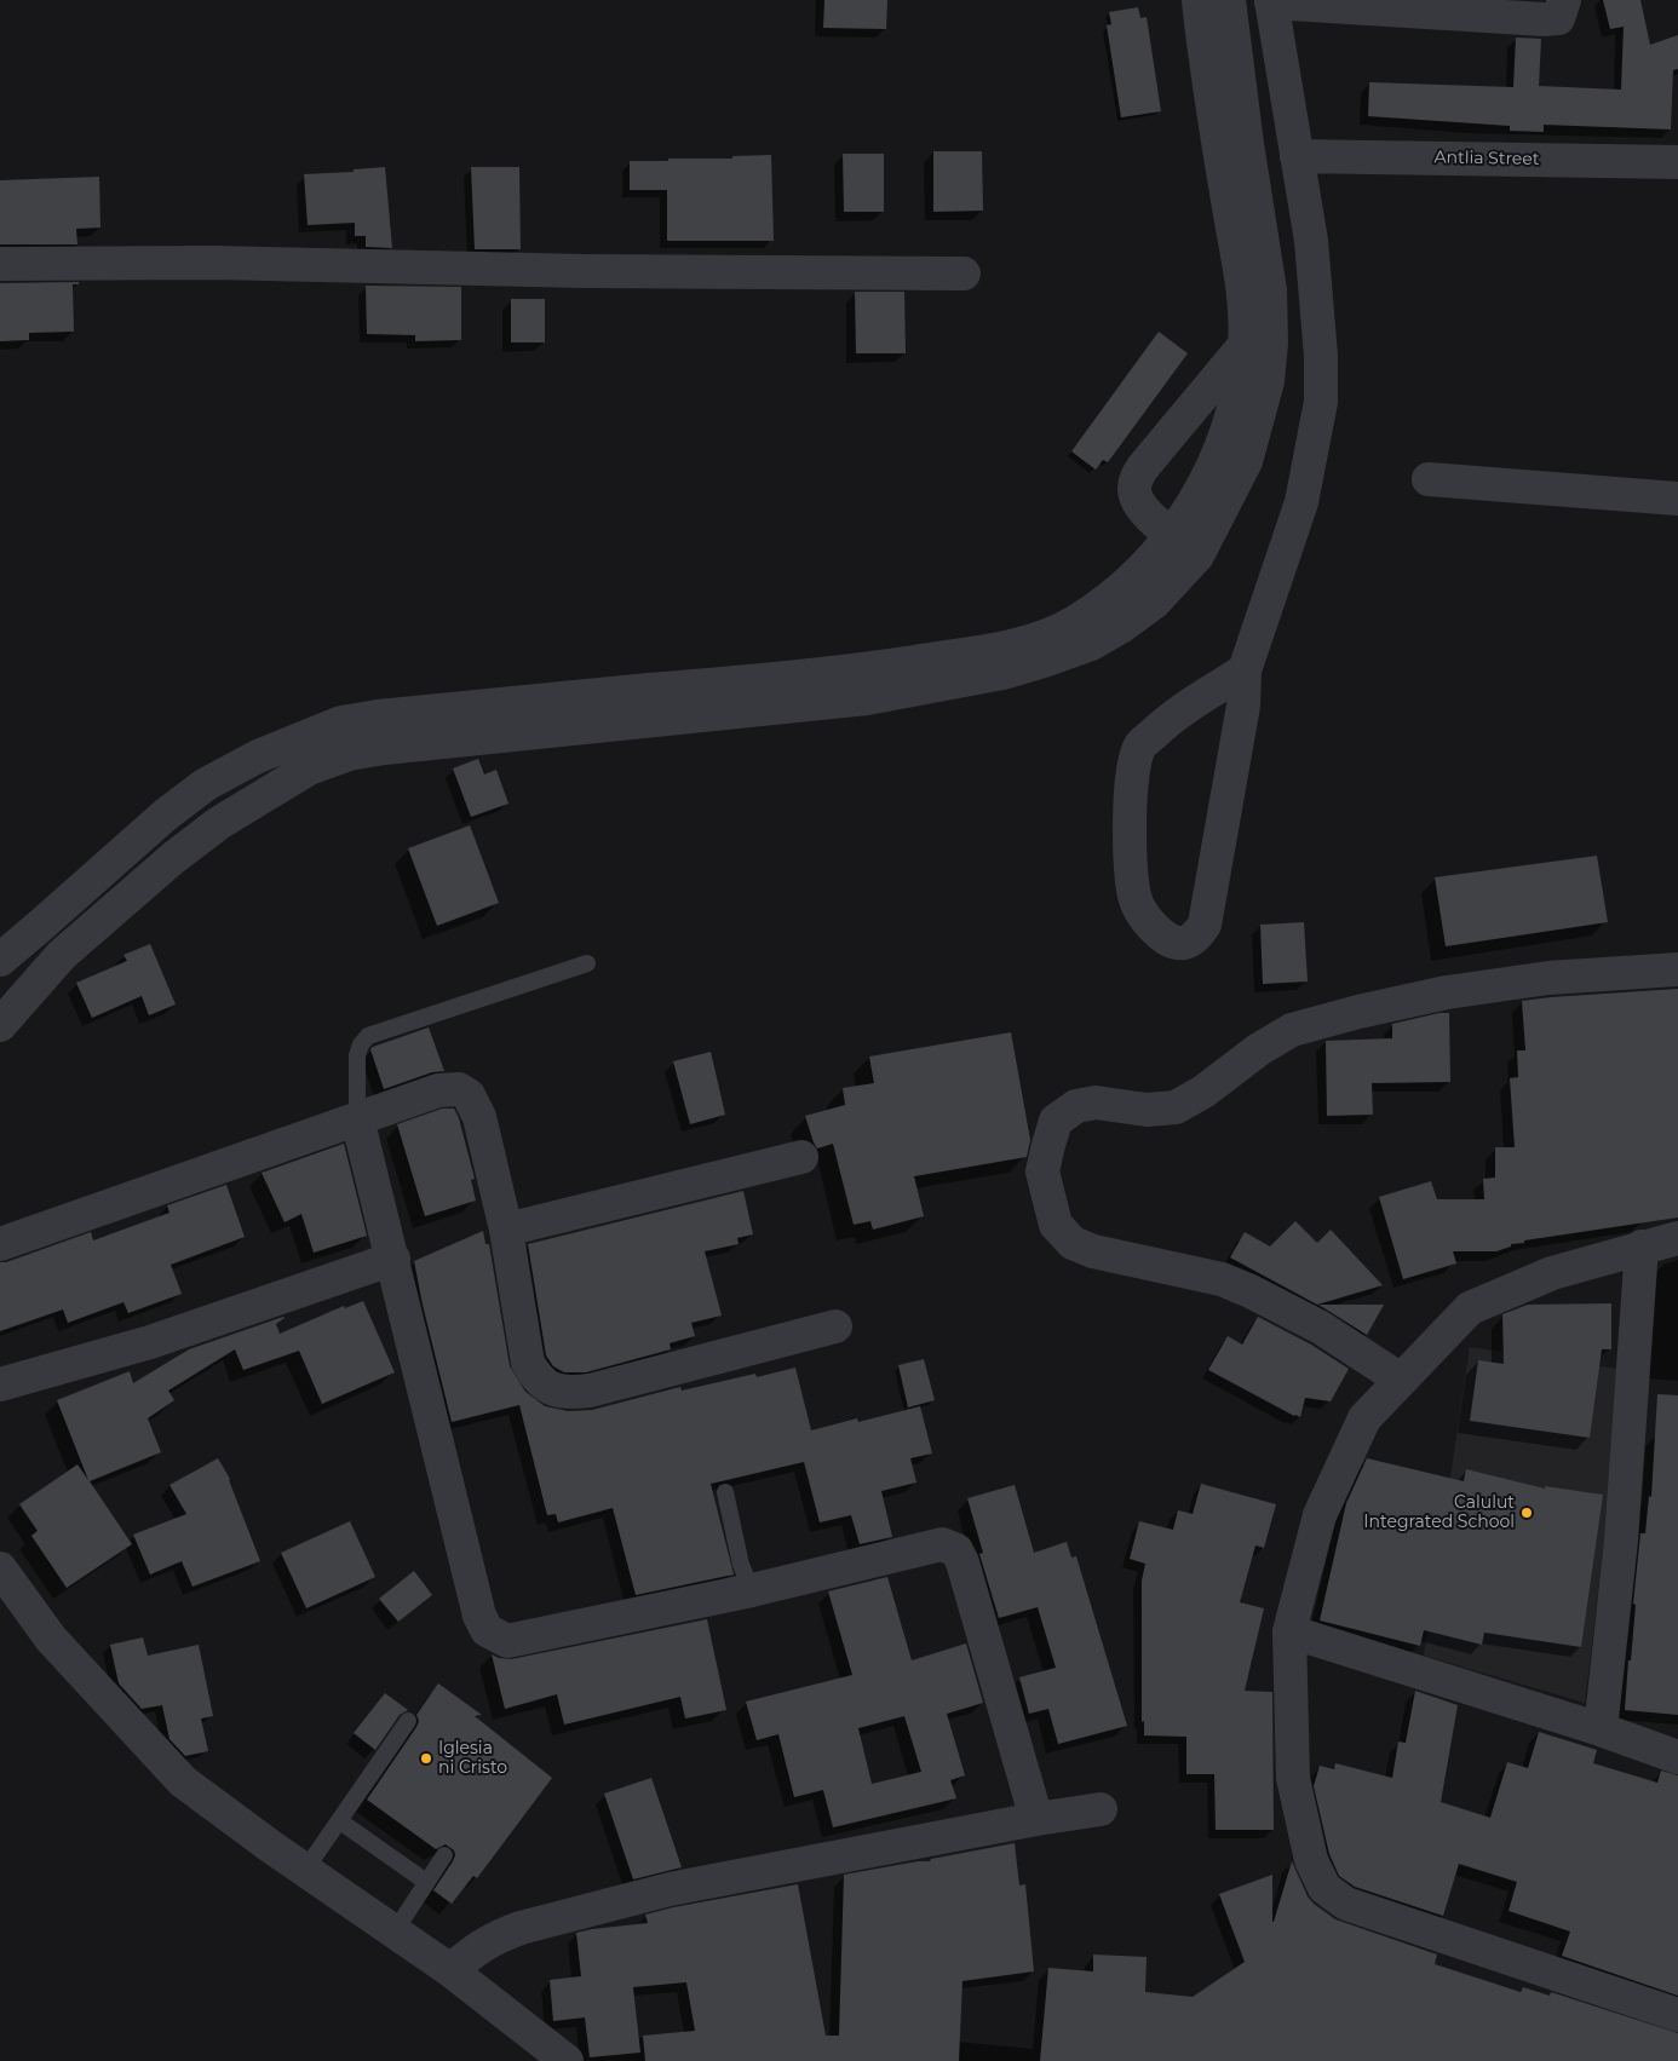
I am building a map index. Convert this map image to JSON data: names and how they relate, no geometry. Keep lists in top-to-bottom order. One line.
{"streets":{"street":["Antlia Street"]},"places":["Calulut Integrated School","Iglesia ni Cristo"]}
